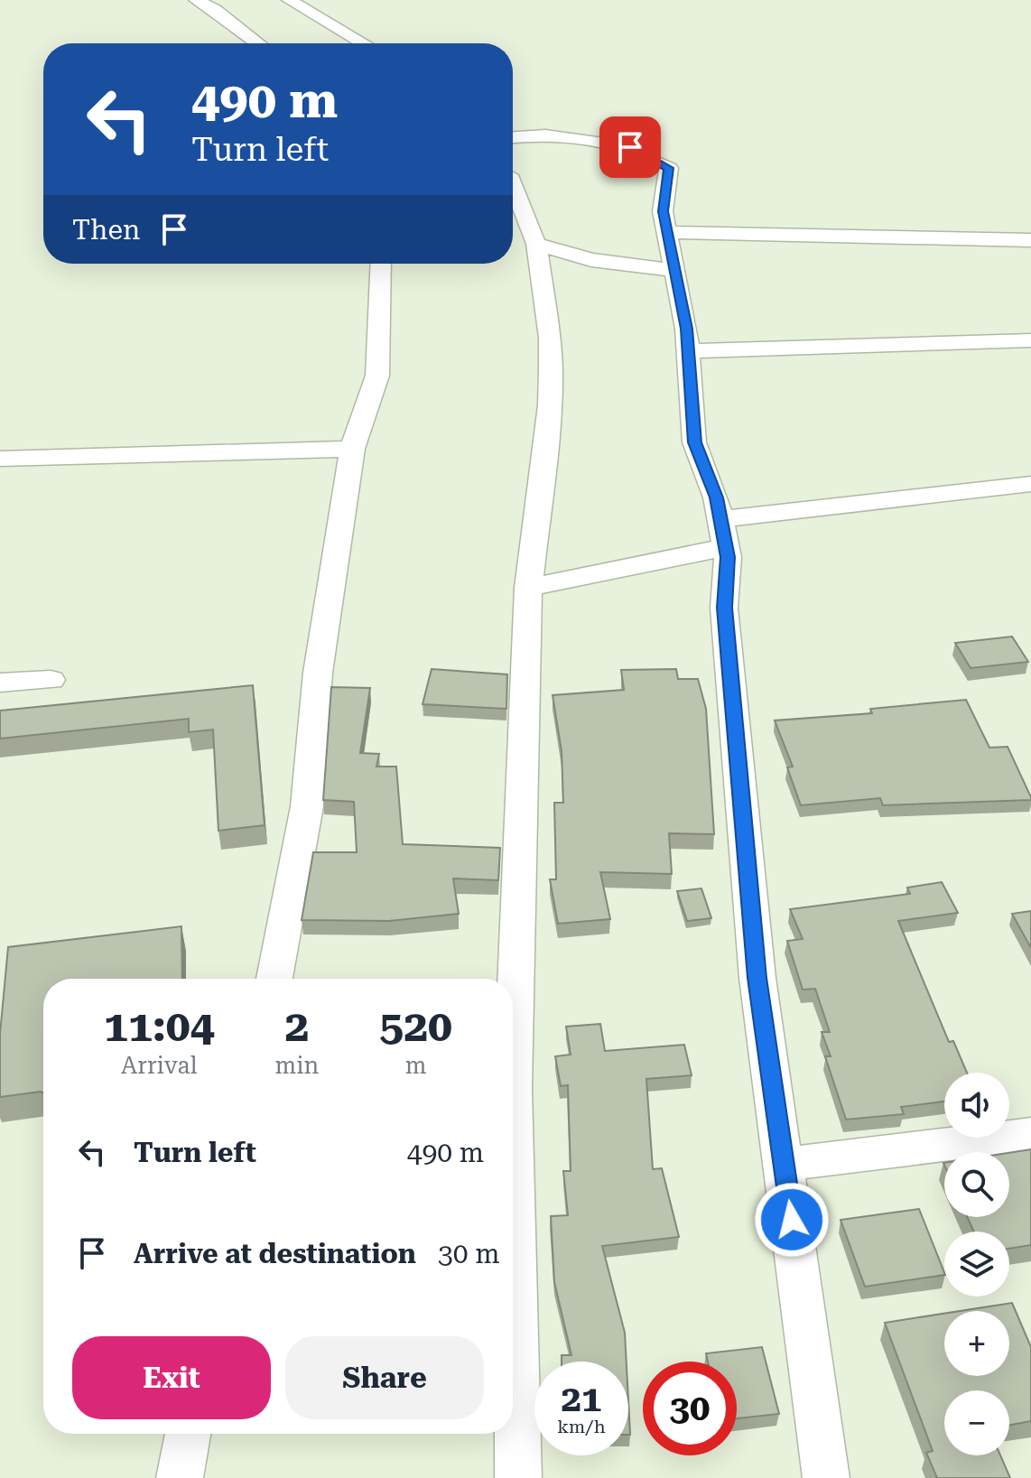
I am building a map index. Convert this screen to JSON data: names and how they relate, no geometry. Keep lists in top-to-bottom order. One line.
{"page":{"turn":["490 m","Turn left"],"then":"Then","eta":["11:04","Arrival","2","min","520","m"],"map_buttons":["+","−"],"list":[{"name":"Turn left","value":"490 m"},{"name":"Arrive at destination","value":"30 m"}],"buttons":["Exit","Share"],"speed":"21 km/h","limit":"30"}}
